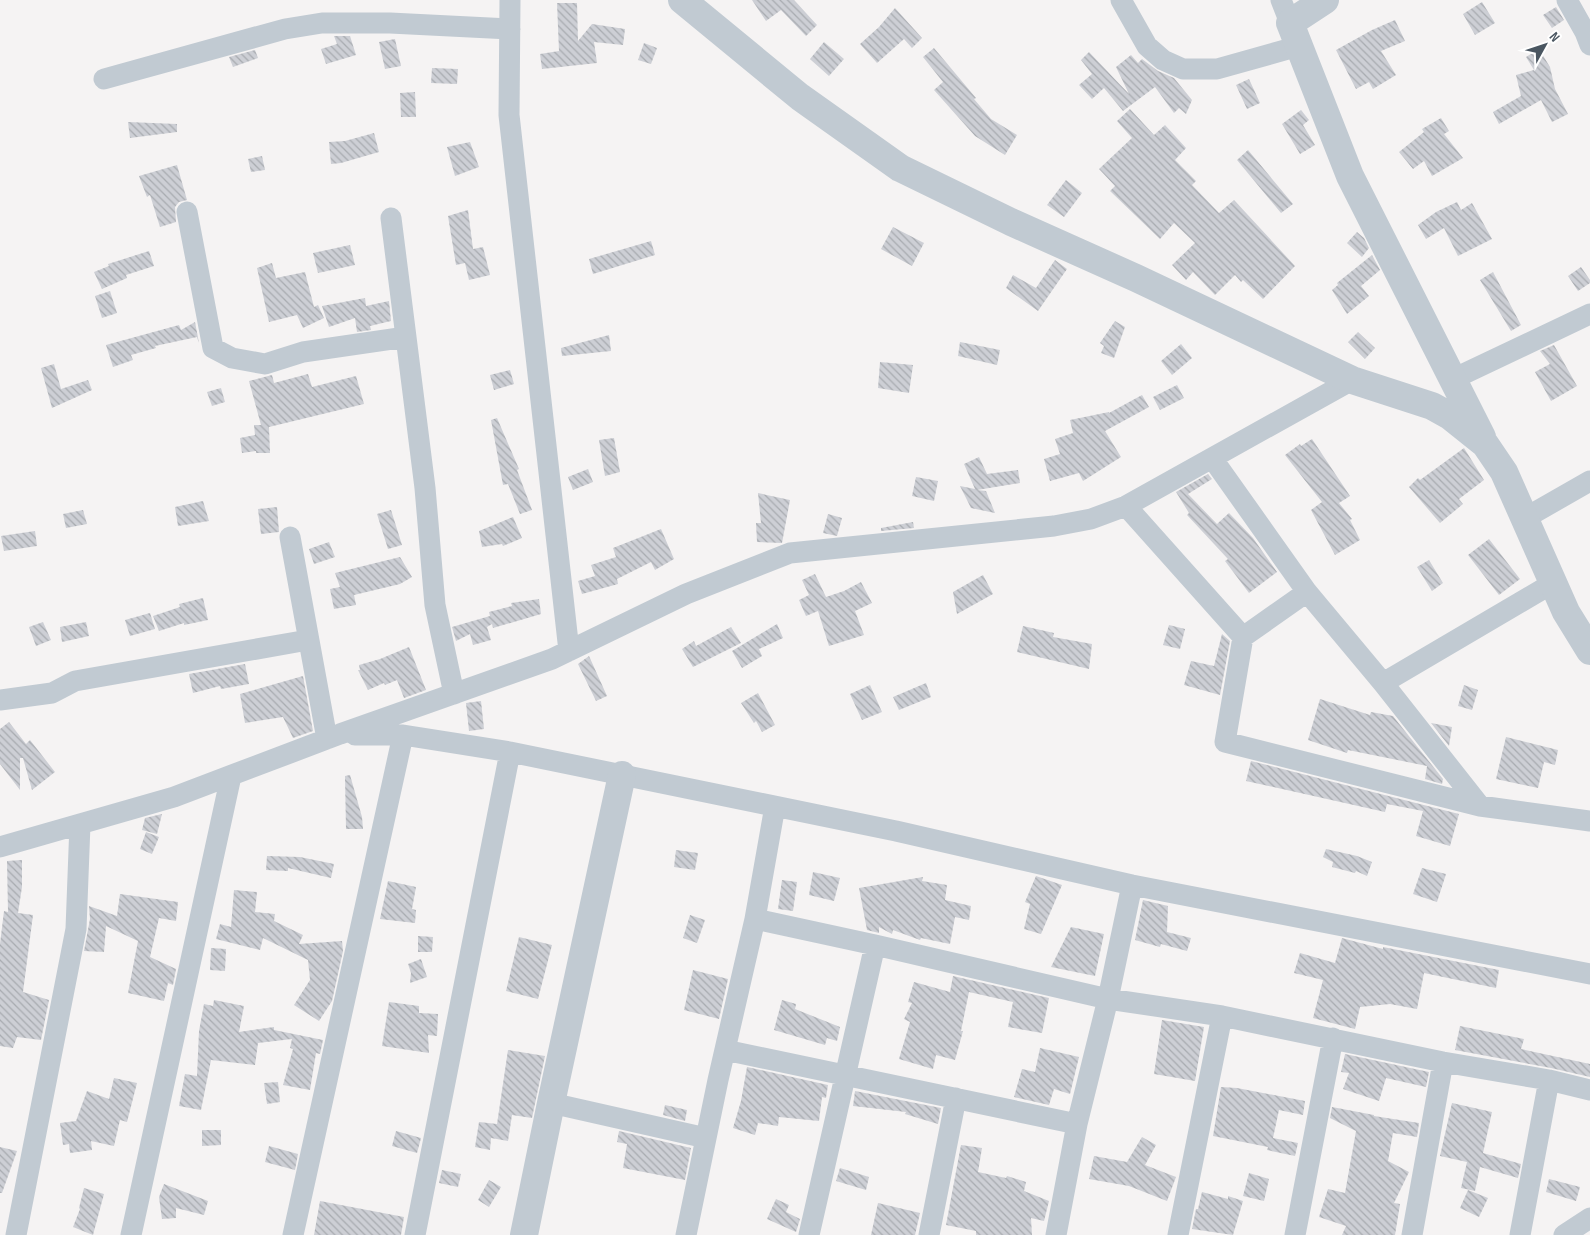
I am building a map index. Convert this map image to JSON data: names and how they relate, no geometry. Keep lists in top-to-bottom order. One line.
{"north":"top right"}
